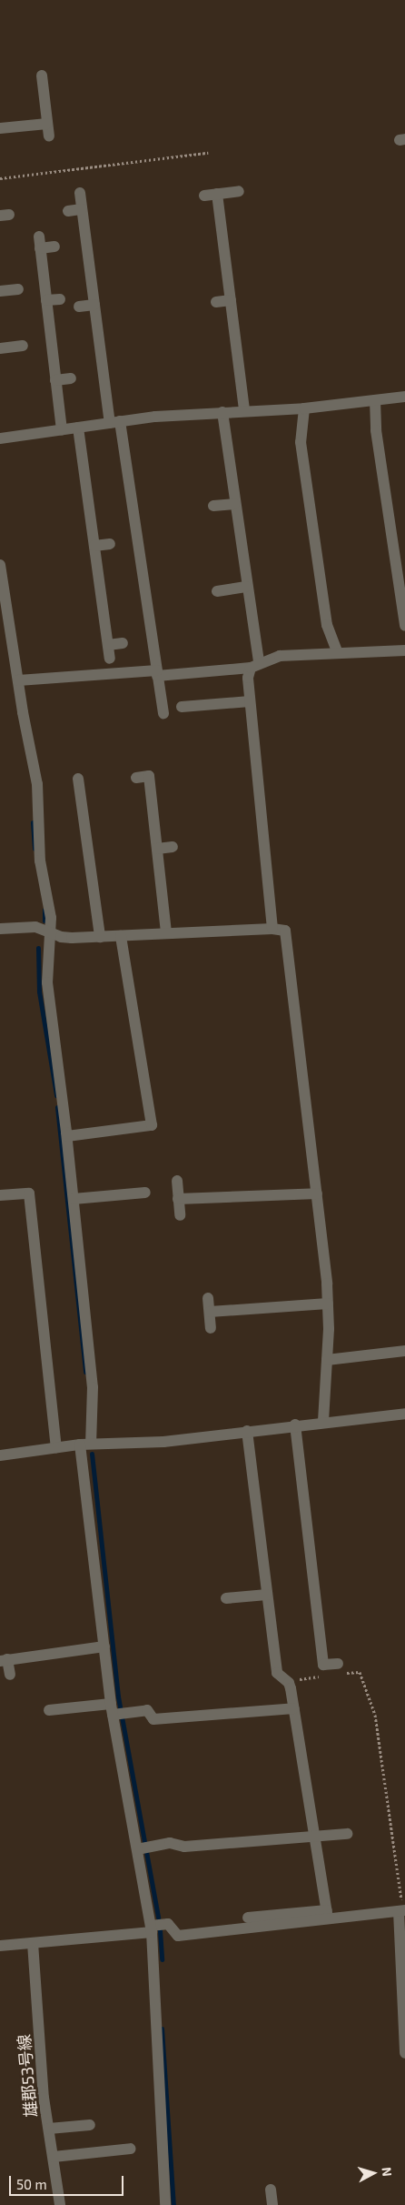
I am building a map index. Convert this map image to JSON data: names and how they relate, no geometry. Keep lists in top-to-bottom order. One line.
{"streets":{"street":["雄郡53号線"]},"scale_bar":"50 m","north":"right"}
